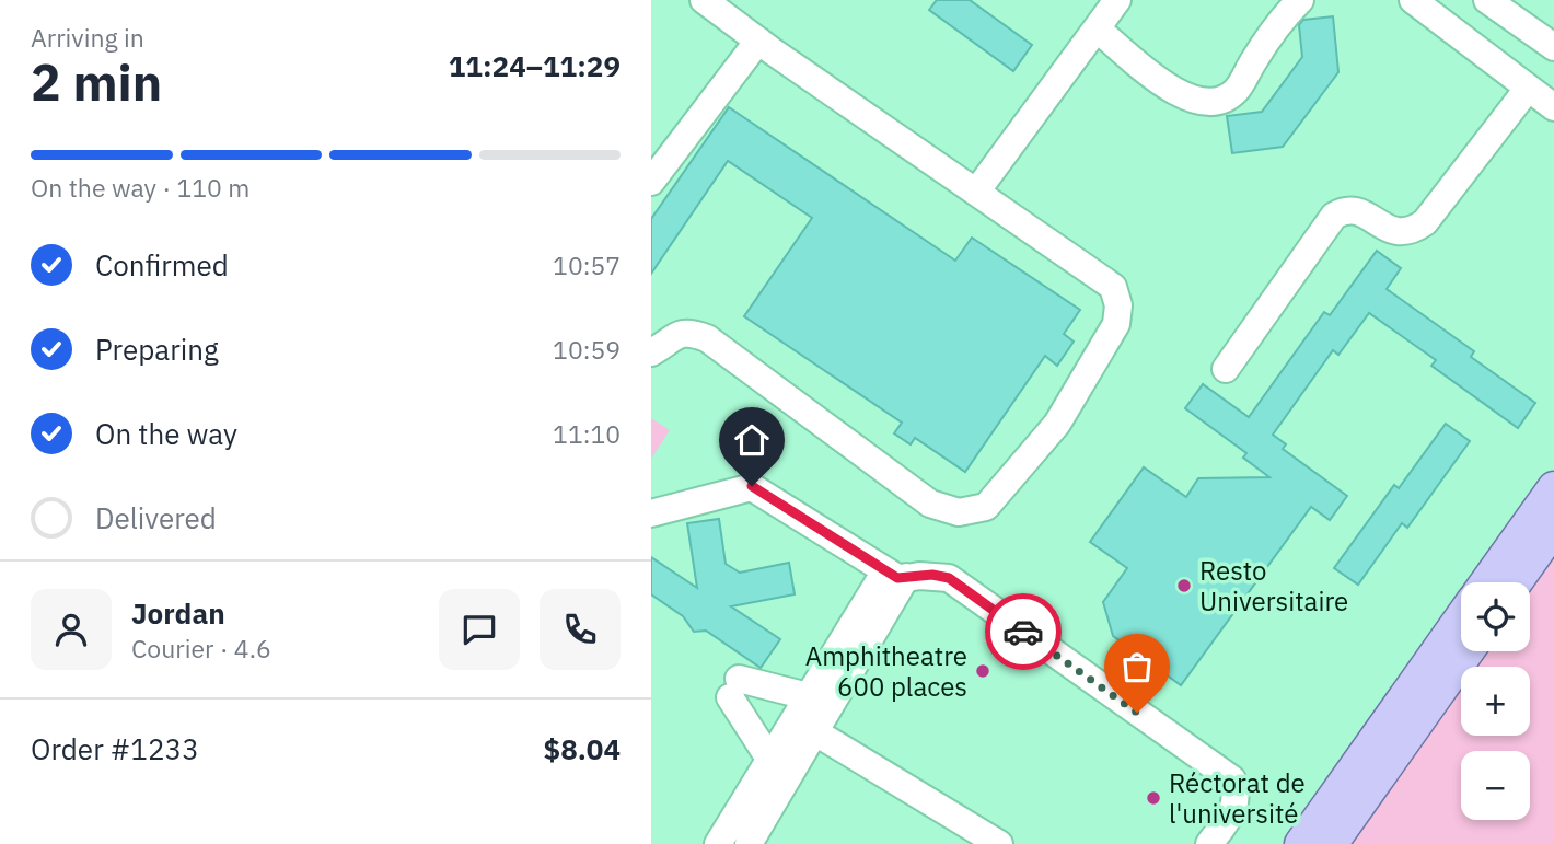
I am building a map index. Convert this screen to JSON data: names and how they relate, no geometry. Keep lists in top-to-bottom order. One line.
{"places":["Resto Universitaire","Amphitheatre 600 places","Réctorat de l'université"],"page":{"heading":["2 min","Arriving in","11:24–11:29"],"panel":["Jordan","Courier · 4.6","Order #1233","$8.04"],"bar":"On the way · 110 m","list":[["Confirmed","10:57"],["Preparing","10:59"],["On the way","11:10"],"Delivered"],"map_buttons":["+","−"]}}
